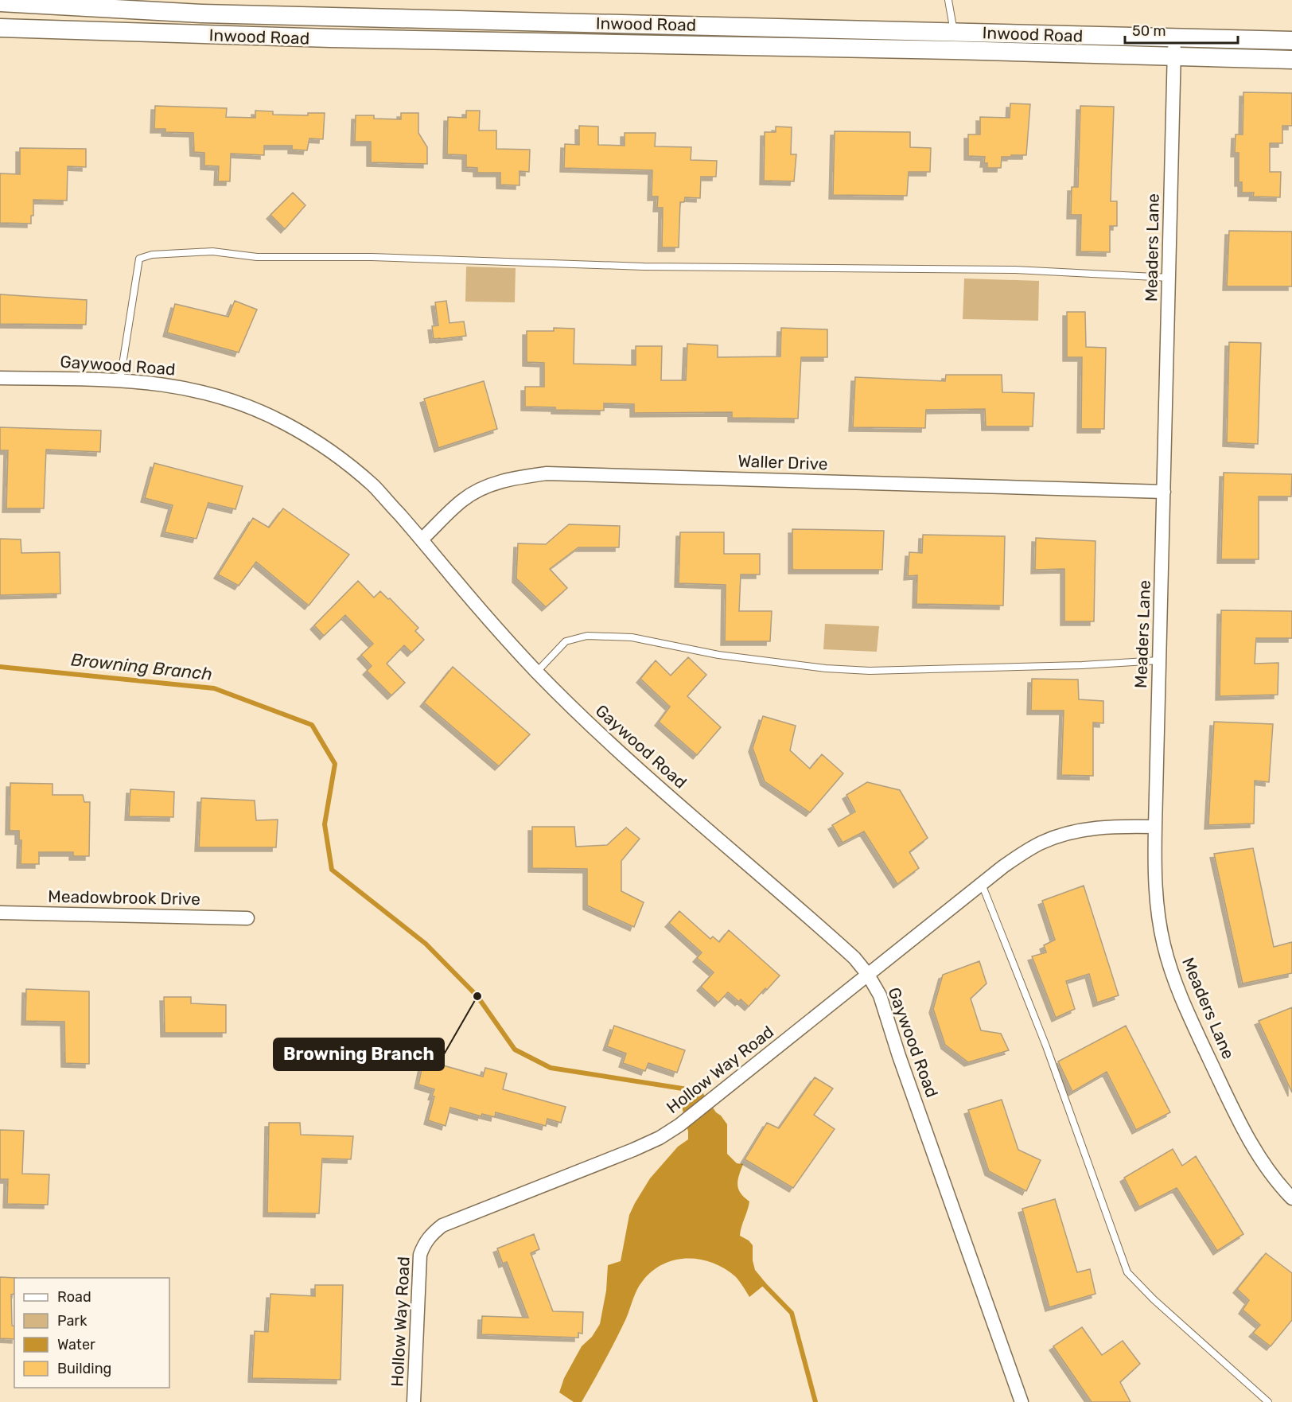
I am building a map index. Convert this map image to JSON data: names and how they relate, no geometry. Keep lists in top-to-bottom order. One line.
{"streets":{"main road":["Inwood Road"],"street":["Meaders Lane","Gaywood Road","Waller Drive","Meadowbrook Drive","Hollow Way Road"]},"crossings":[["Inwood Road","Meaders Lane"],["Meaders Lane","Waller Drive"],["Meaders Lane","Hollow Way Road"],["Gaywood Road","Waller Drive"],["Gaywood Road","Hollow Way Road"]],"water":["Browning Branch"],"places":["Browning Branch"],"legend":["Road","Park","Water","Building"],"scale_bar":"50 m"}
